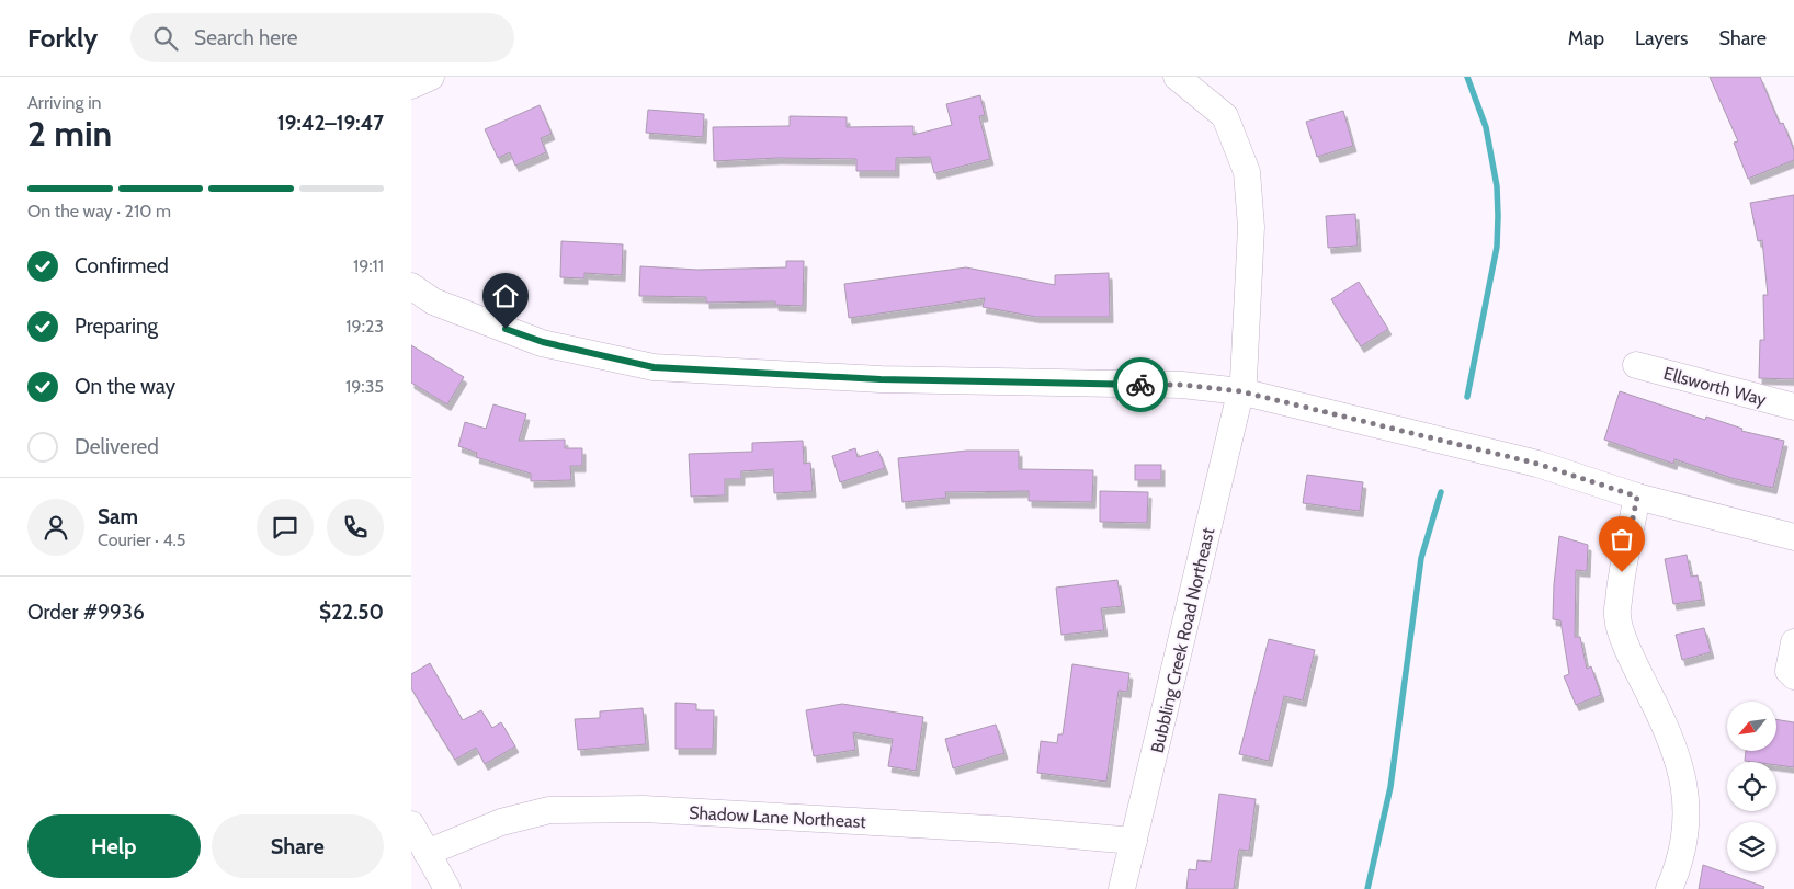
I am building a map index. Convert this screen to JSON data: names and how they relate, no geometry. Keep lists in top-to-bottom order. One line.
{"streets":{"street":["Ellsworth Way","Bubbling Creek Road Northeast","Shadow Lane Northeast"]},"crossings":[["Bubbling Creek Road Northeast","Shadow Lane Northeast"]],"north":"bottom left","page":{"header":"Forkly","search":"Search here","nav":["Map","Layers","Share"],"heading":["2 min","Arriving in","19:42–19:47"],"panel":["Sam","Courier · 4.5","Order #9936","$22.50"],"bar":"On the way · 210 m","list":[["Confirmed","19:11"],["Preparing","19:23"],["On the way","19:35"],"Delivered"],"buttons":["Help","Share"]}}
